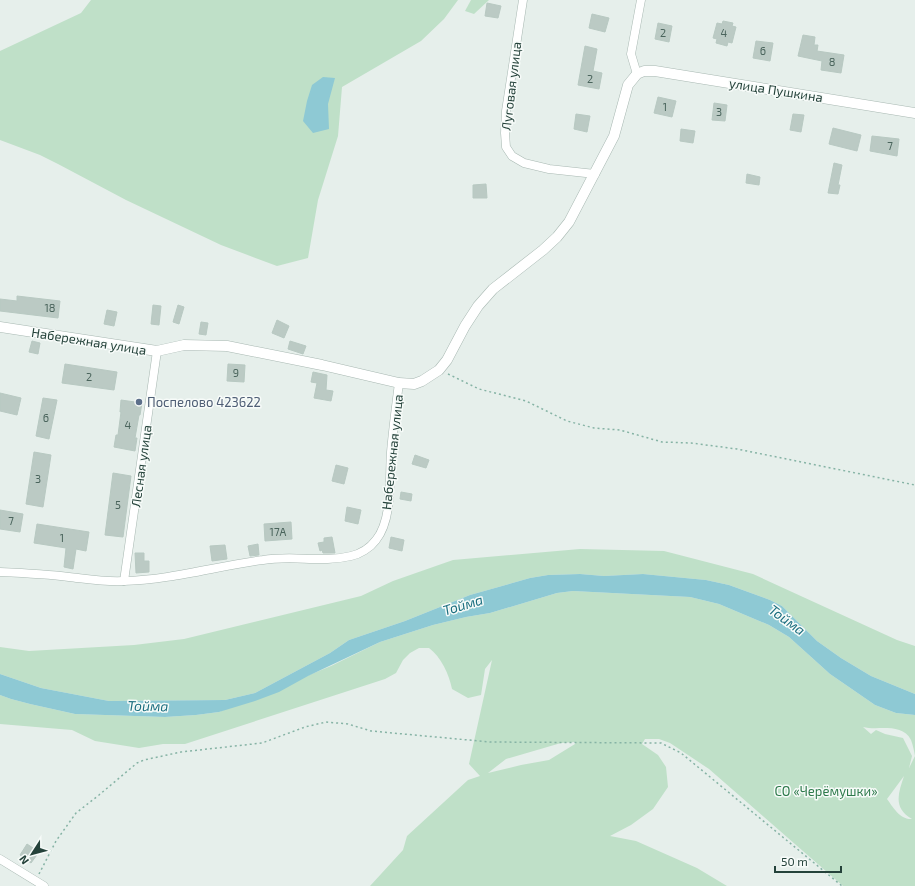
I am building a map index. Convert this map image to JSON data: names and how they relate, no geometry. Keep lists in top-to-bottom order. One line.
{"streets":{"street":["Луговая улица","улица Пушкина","Набережная улица","Лесная улица"]},"crossings":[["Набережная улица","Лесная улица"]],"water":["Тойма"],"parks":["СО «Черёмушки»"],"places":["Поспелово 423622"],"house_numbers":["2","4","6","8","2","1","3","7","18","9","2","6","4","3","5","7","17А","1"],"scale_bar":"50 m","north":"bottom left"}
